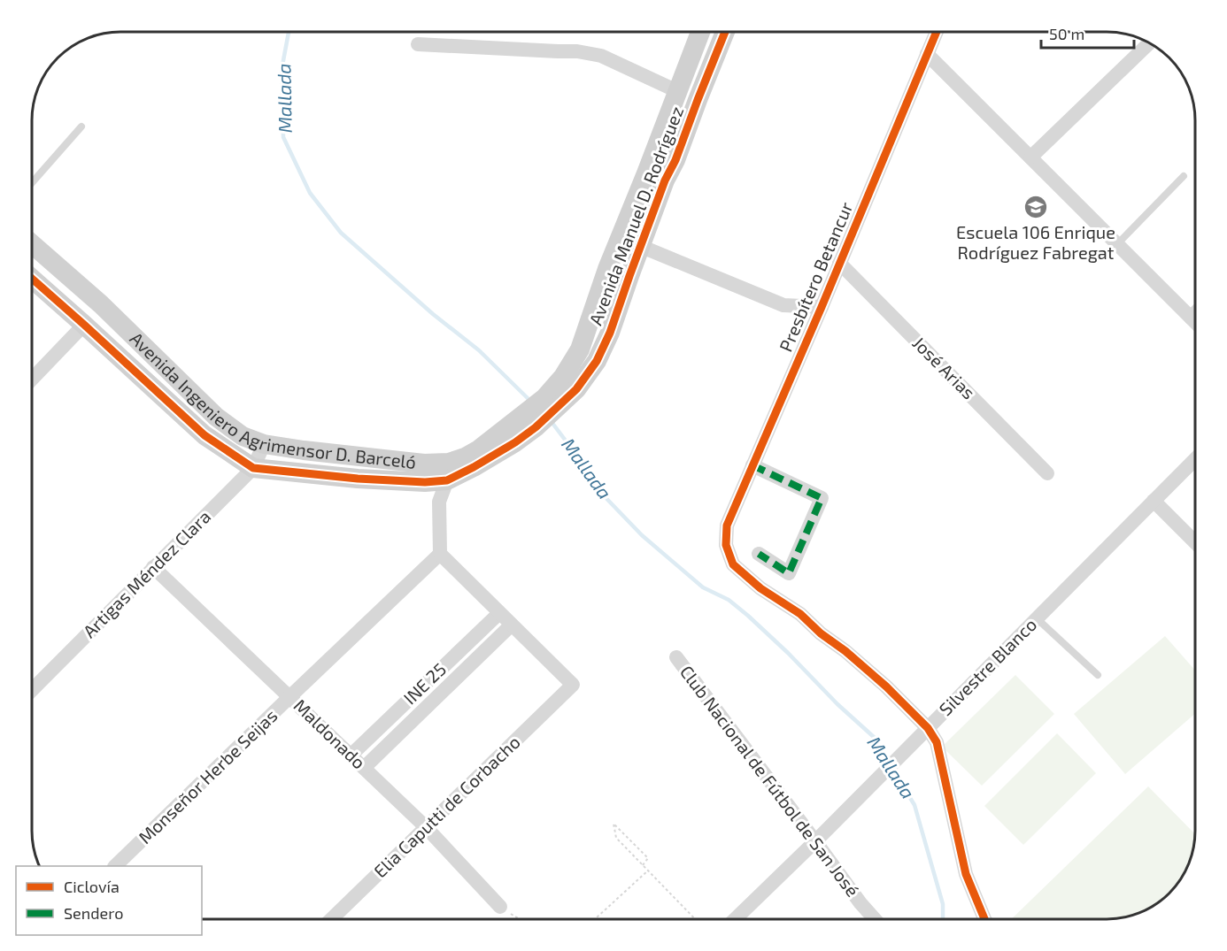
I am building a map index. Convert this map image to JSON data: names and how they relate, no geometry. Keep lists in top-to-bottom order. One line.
{"streets":{"street":["Avenida Manuel D. Rodríguez","Presbítero Betancur","José Arias","Avenida Ingeniero Agrimensor D. Barceló","Artigas Méndez Clara","Silvestre Blanco","INE 25","Maldonado","Monseñor Herbe Seijas","Club Nacional de Fútbol de San José","Elia Caputti de Corbacho"]},"crossings":[["Avenida Manuel D. Rodríguez","Avenida Ingeniero Agrimensor D. Barceló"],["Presbítero Betancur","José Arias"],["Presbítero Betancur","Silvestre Blanco"],["Avenida Ingeniero Agrimensor D. Barceló","Artigas Méndez Clara"],["Artigas Méndez Clara","Maldonado"],["Silvestre Blanco","Club Nacional de Fútbol de San José"],["INE 25","Maldonado"],["INE 25","Elia Caputti de Corbacho"],["Maldonado","Monseñor Herbe Seijas"],["Maldonado","Elia Caputti de Corbacho"]],"water":["Mallada"],"places":{"school or university":["Escuela 106 Enrique Rodríguez Fabregat"]},"legend":["Ciclovía","Sendero"],"scale_bar":"50 m"}
